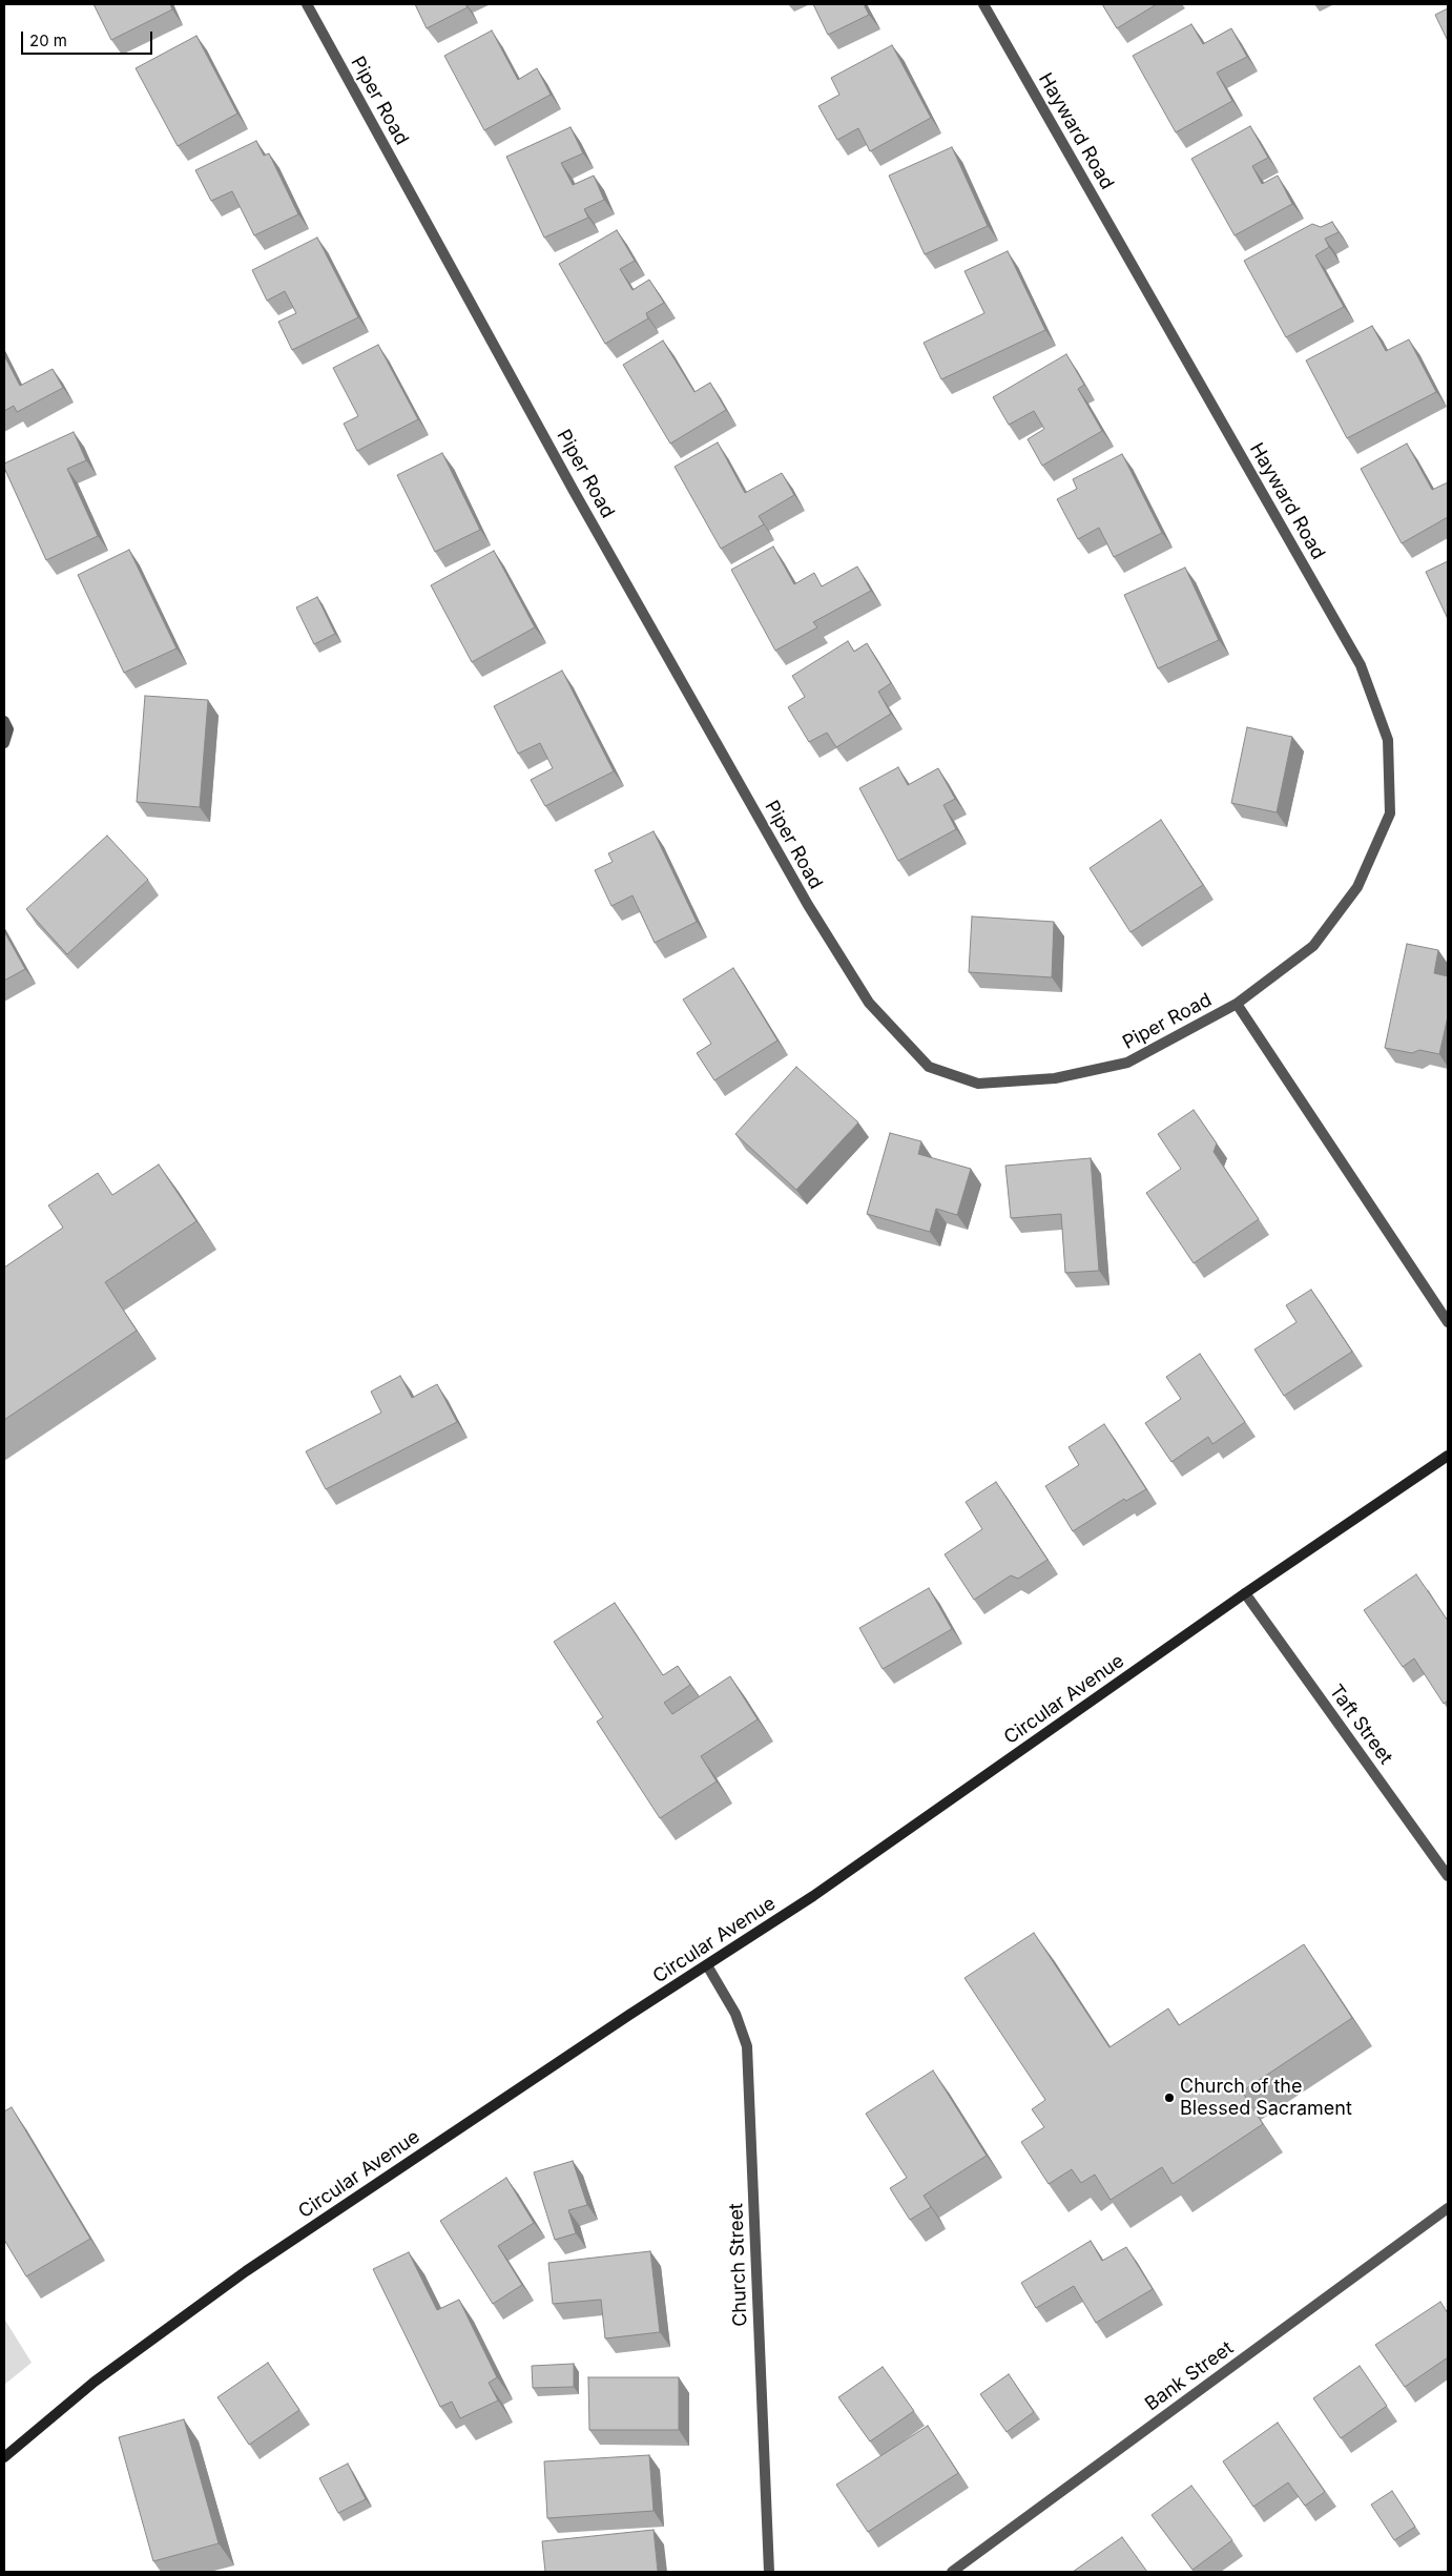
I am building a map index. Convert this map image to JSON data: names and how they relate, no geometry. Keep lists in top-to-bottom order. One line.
{"streets":{"main road":["Circular Avenue"],"street":["Piper Road","Hayward Road","Taft Street","Church Street","Bank Street"]},"crossings":[["Piper Road","Hayward Road"],["Circular Avenue","Taft Street"],["Circular Avenue","Church Street"]],"places":["Church of the Blessed Sacrament"],"scale_bar":"20 m"}
